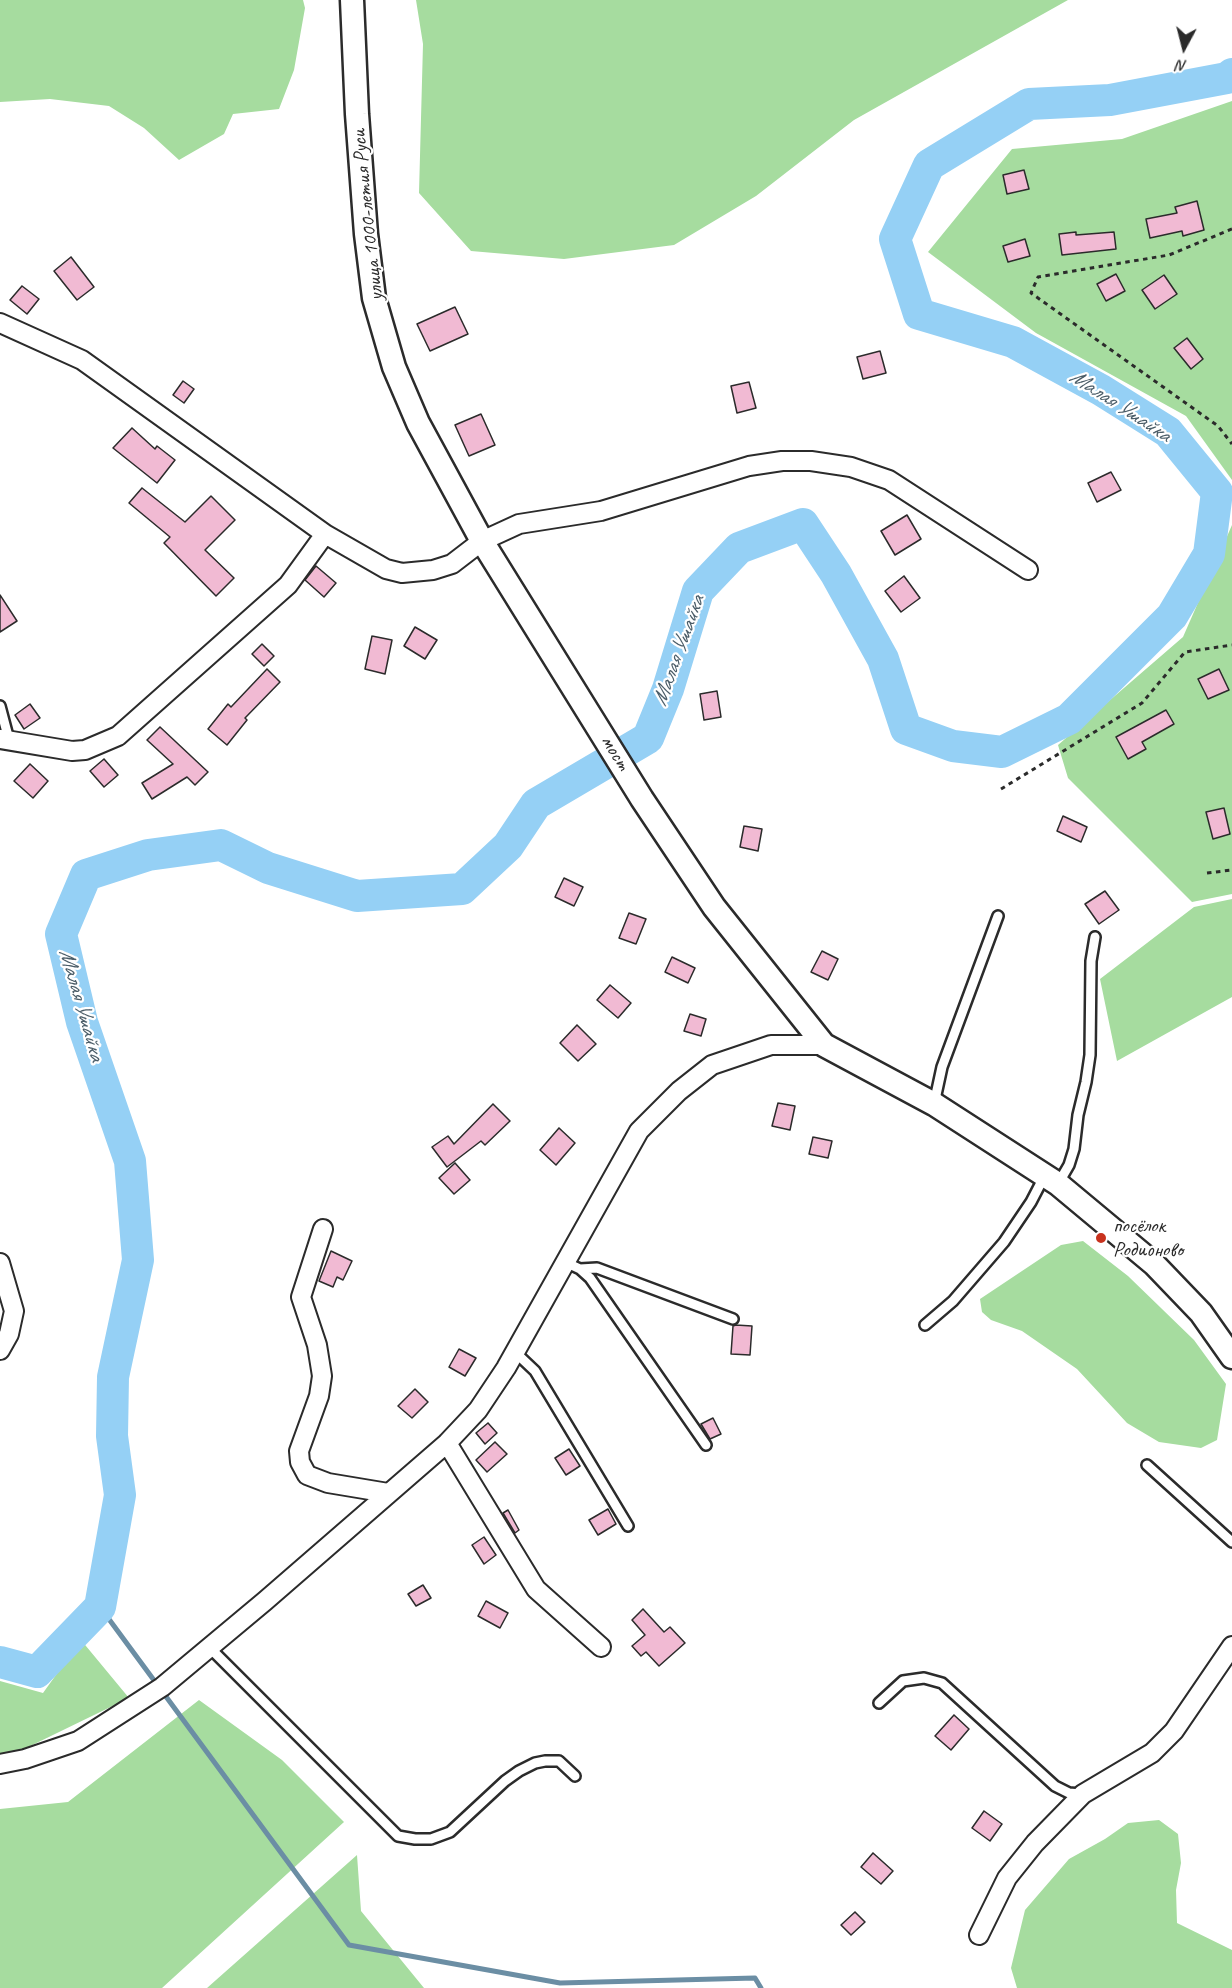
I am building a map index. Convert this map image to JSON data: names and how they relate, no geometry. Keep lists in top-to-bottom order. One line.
{"streets":{"street":["улица 1000-летия Руси","мост"]},"crossings":[["улица 1000-летия Руси","мост"]],"water":["Малая Ушайка"],"places":["посёлок Родионово"],"north":"bottom"}
